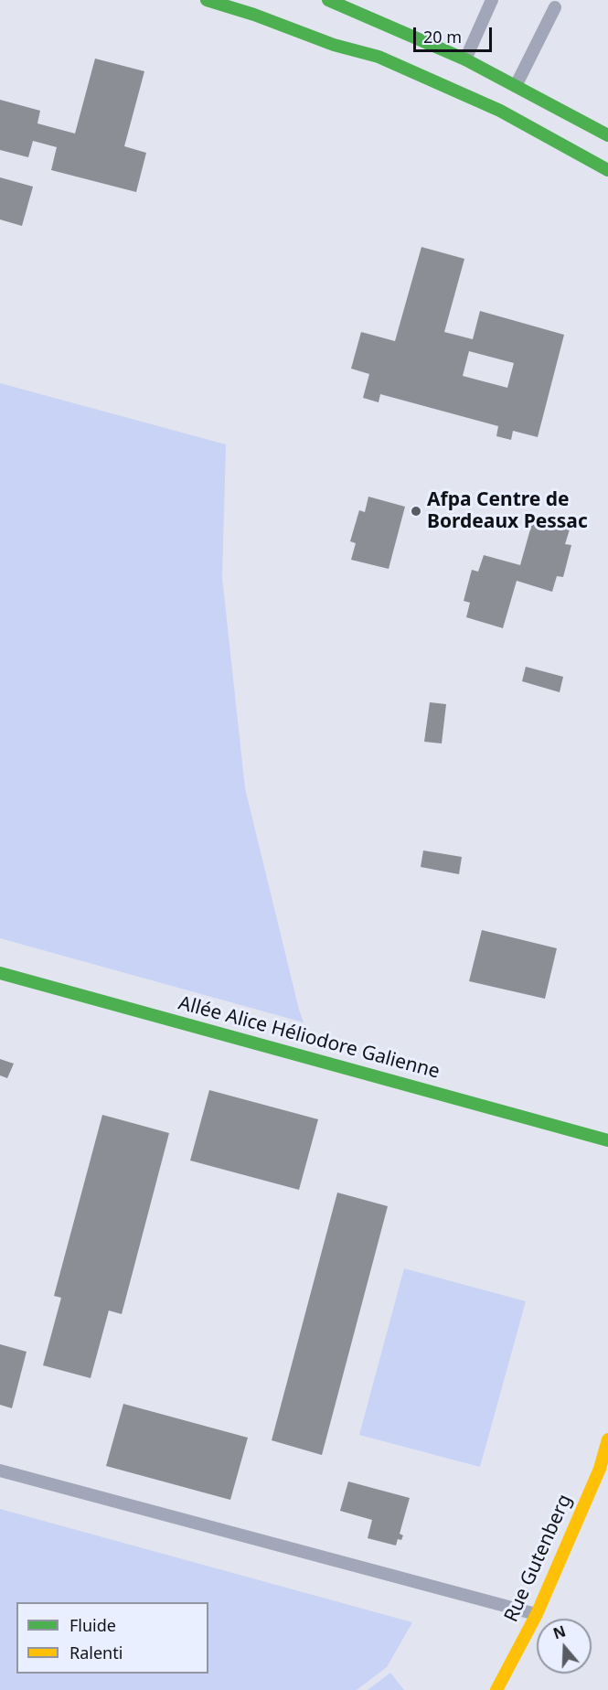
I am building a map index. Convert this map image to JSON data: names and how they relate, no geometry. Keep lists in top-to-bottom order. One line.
{"streets":{"street":["Allée Alice Héliodore Galienne","Rue Gutenberg"]},"places":["Afpa Centre de Bordeaux Pessac"],"legend":["Fluide","Ralenti"],"scale_bar":"20 m","north":"top"}
